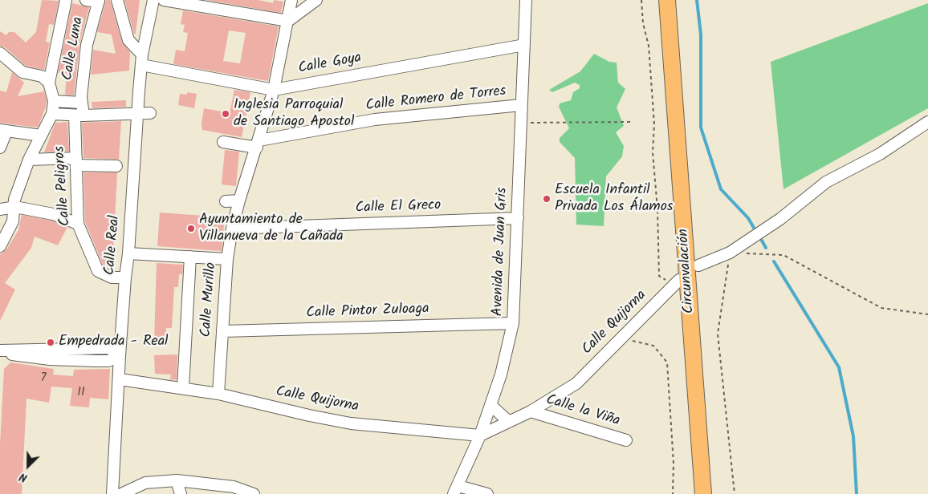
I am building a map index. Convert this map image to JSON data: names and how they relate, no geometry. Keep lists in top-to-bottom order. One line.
{"streets":{"highway":["Circunvalación"],"street":["Calle Luna","Calle Goya","Calle Romero de Torres","Calle Peligros","Calle El Greco","Calle Real","Avenida de Juan Gris","Calle Murillo","Calle Pintor Zuloaga","Calle Quijorna","Calle la Viña"]},"crossings":[["Calle Luna","Calle Peligros"],["Calle Goya","Calle Real"],["Calle Goya","Avenida de Juan Gris"],["Calle Goya","Calle Murillo"],["Calle Romero de Torres","Avenida de Juan Gris"],["Calle Romero de Torres","Calle Murillo"],["Calle Peligros","Calle Real"],["Calle El Greco","Avenida de Juan Gris"],["Calle El Greco","Calle Murillo"],["Calle Real","Calle Quijorna"],["Avenida de Juan Gris","Calle Pintor Zuloaga"],["Avenida de Juan Gris","Calle Quijorna"],["Calle Murillo","Calle Pintor Zuloaga"],["Calle Murillo","Calle Quijorna"],["Calle Quijorna","Calle la Viña"]],"places":["Inglesia Parroquial de Santiago Apostol","Escuela Infantil Privada Los Álamos","Ayuntamiento de Villanueva de la Cañada","Empedrada - Real"],"house_numbers":["7","11"],"north":"bottom left"}
